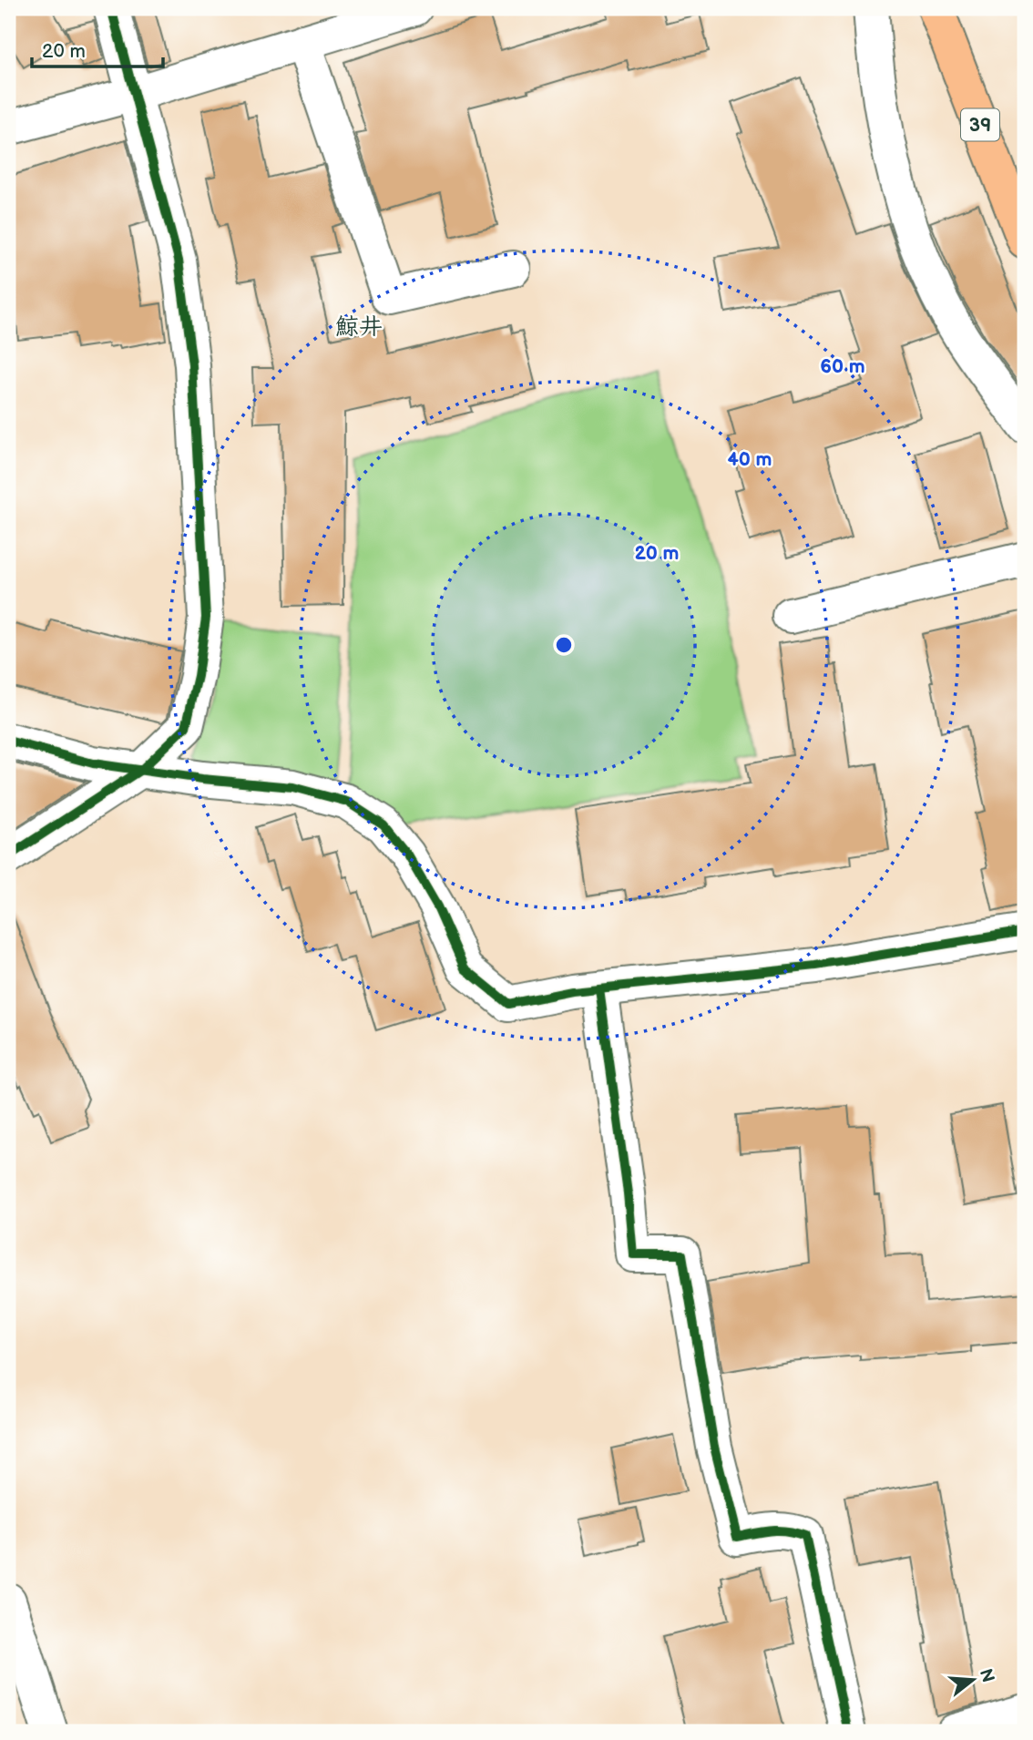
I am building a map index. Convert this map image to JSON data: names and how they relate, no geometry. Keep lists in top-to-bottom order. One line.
{"streets":{"main road":["39"]},"districts":["鯨井"],"scale_bar":"20 m","north":"right","rings":["60 m","40 m","20 m"]}
